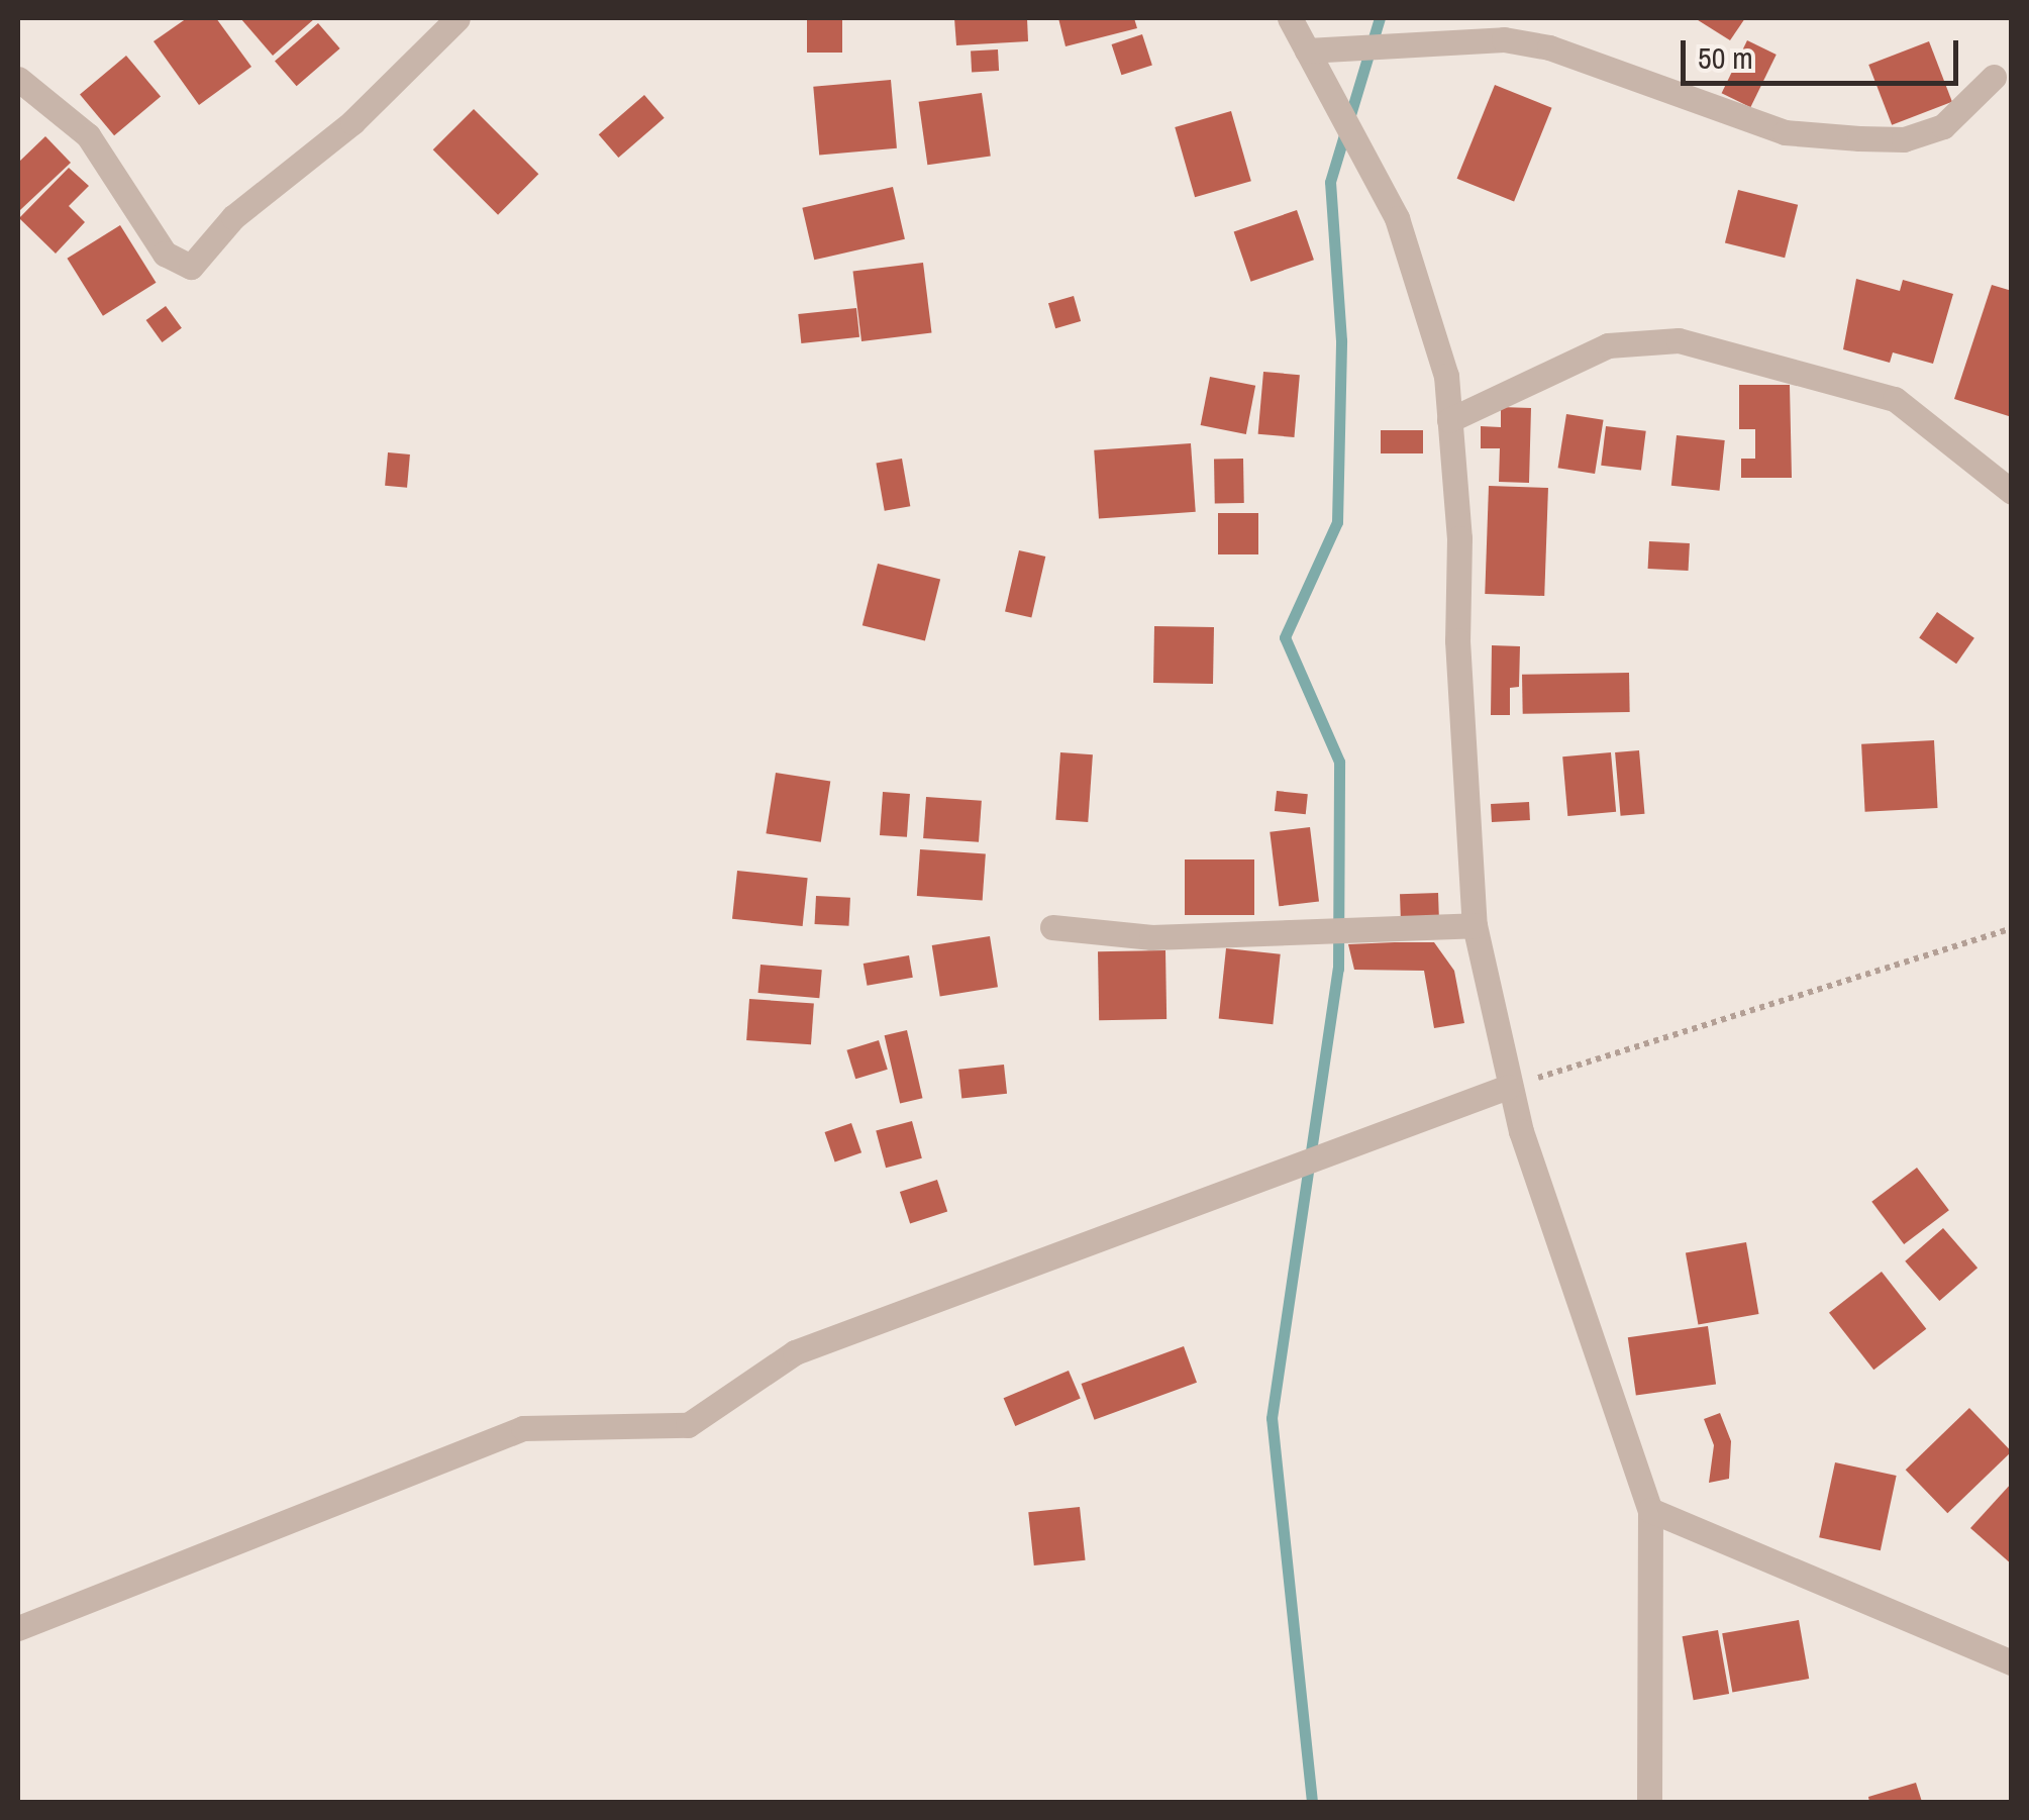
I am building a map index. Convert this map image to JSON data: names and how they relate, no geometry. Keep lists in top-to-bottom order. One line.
{"scale_bar":"50 m"}
